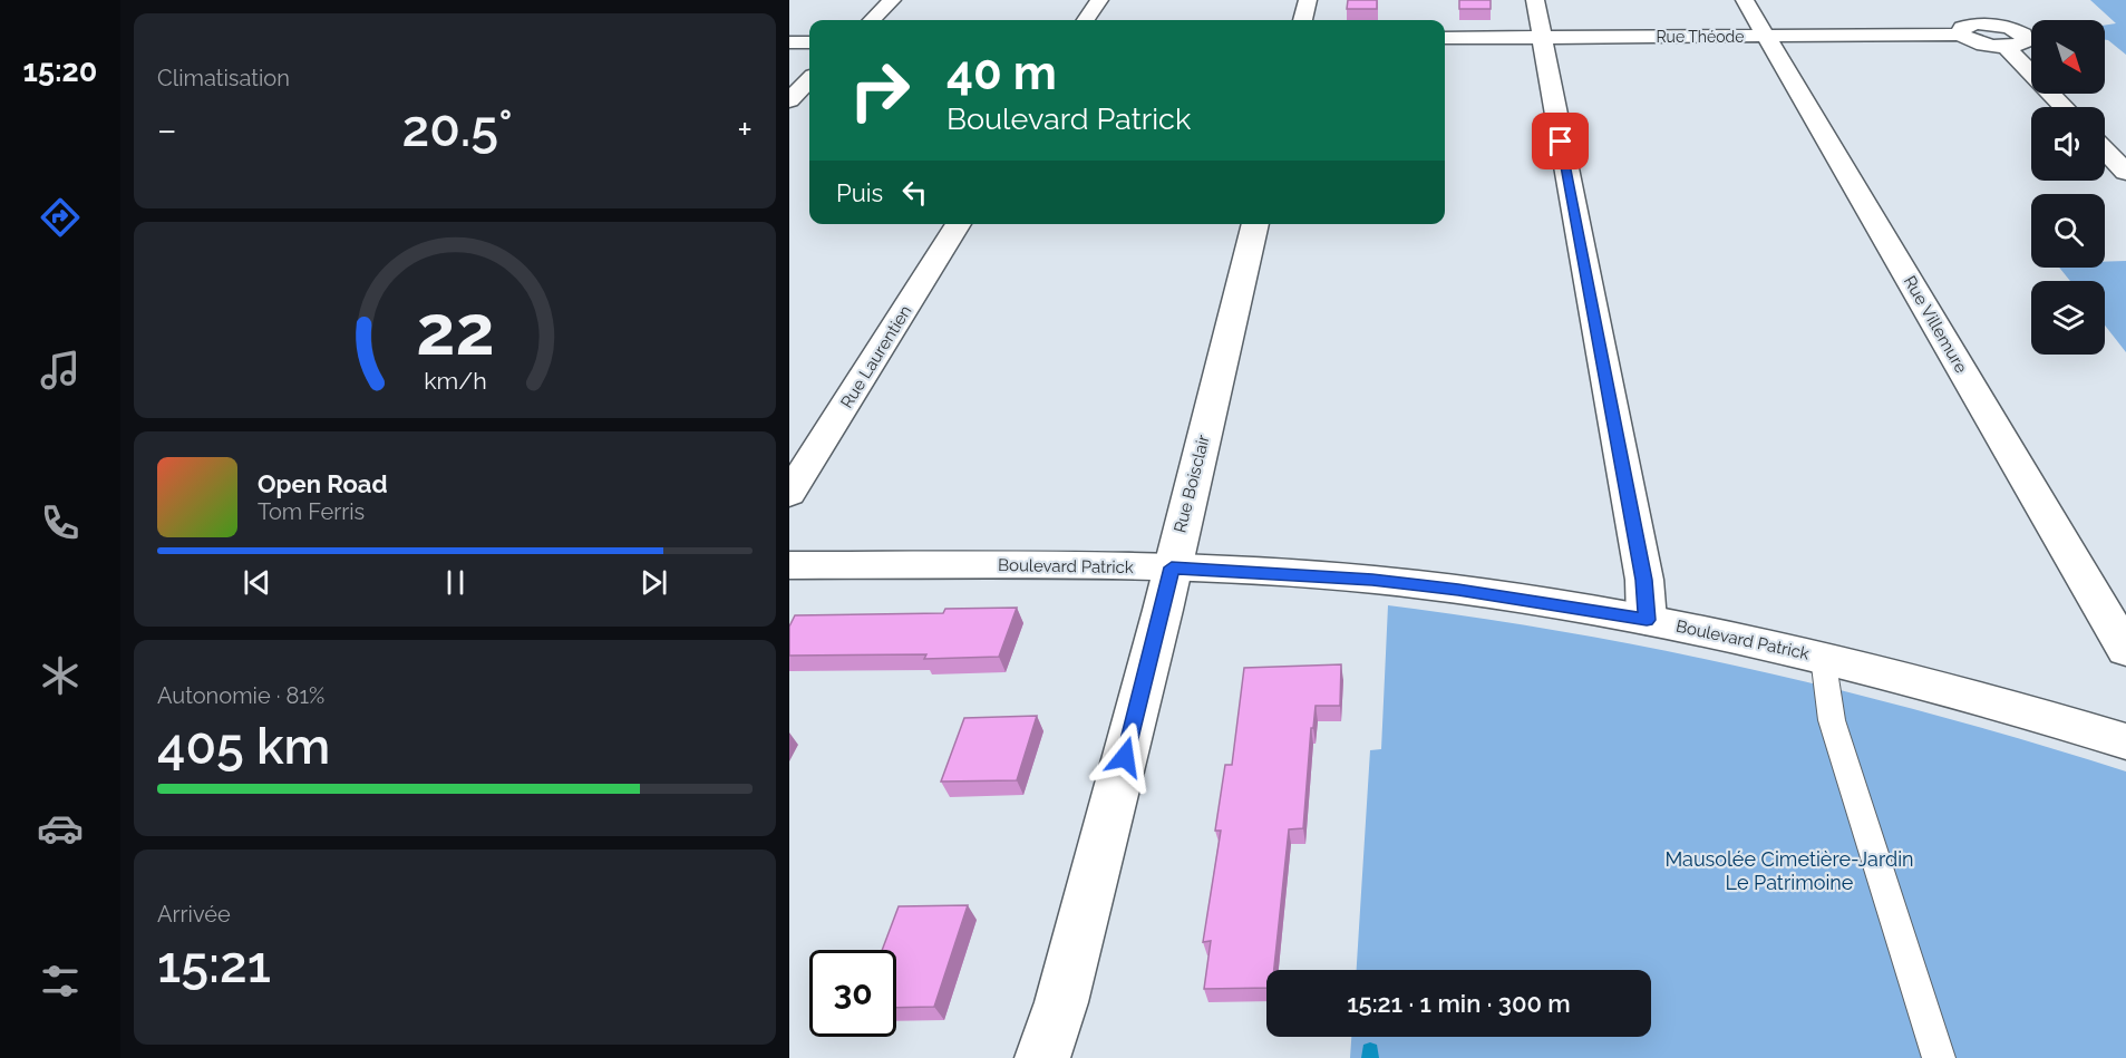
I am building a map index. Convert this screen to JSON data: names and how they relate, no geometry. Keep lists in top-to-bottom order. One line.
{"streets":{"street":["Rue Théode","Rue Villemure","Rue Laurentien","Rue Boisclair","Boulevard Patrick"]},"crossings":[["Rue Théode","Rue Villemure"],["Rue Boisclair","Boulevard Patrick"]],"parks":["Mausolée Cimetière-Jardin Le Patrimoine"],"north":"bottom right","page":{"tabs":"15:20","tile":["Climatisation",["Autonomie · 81%","405 km"],["Arrivée","15:21"]],"turn":["40 m","Boulevard Patrick"],"heat":["−","20.5°","+"],"then":"Puis","song":["Open Road","Tom Ferris"],"limit":"30","trip":"15:21 · 1 min · 300 m","gauge":["22","km/h"]}}
